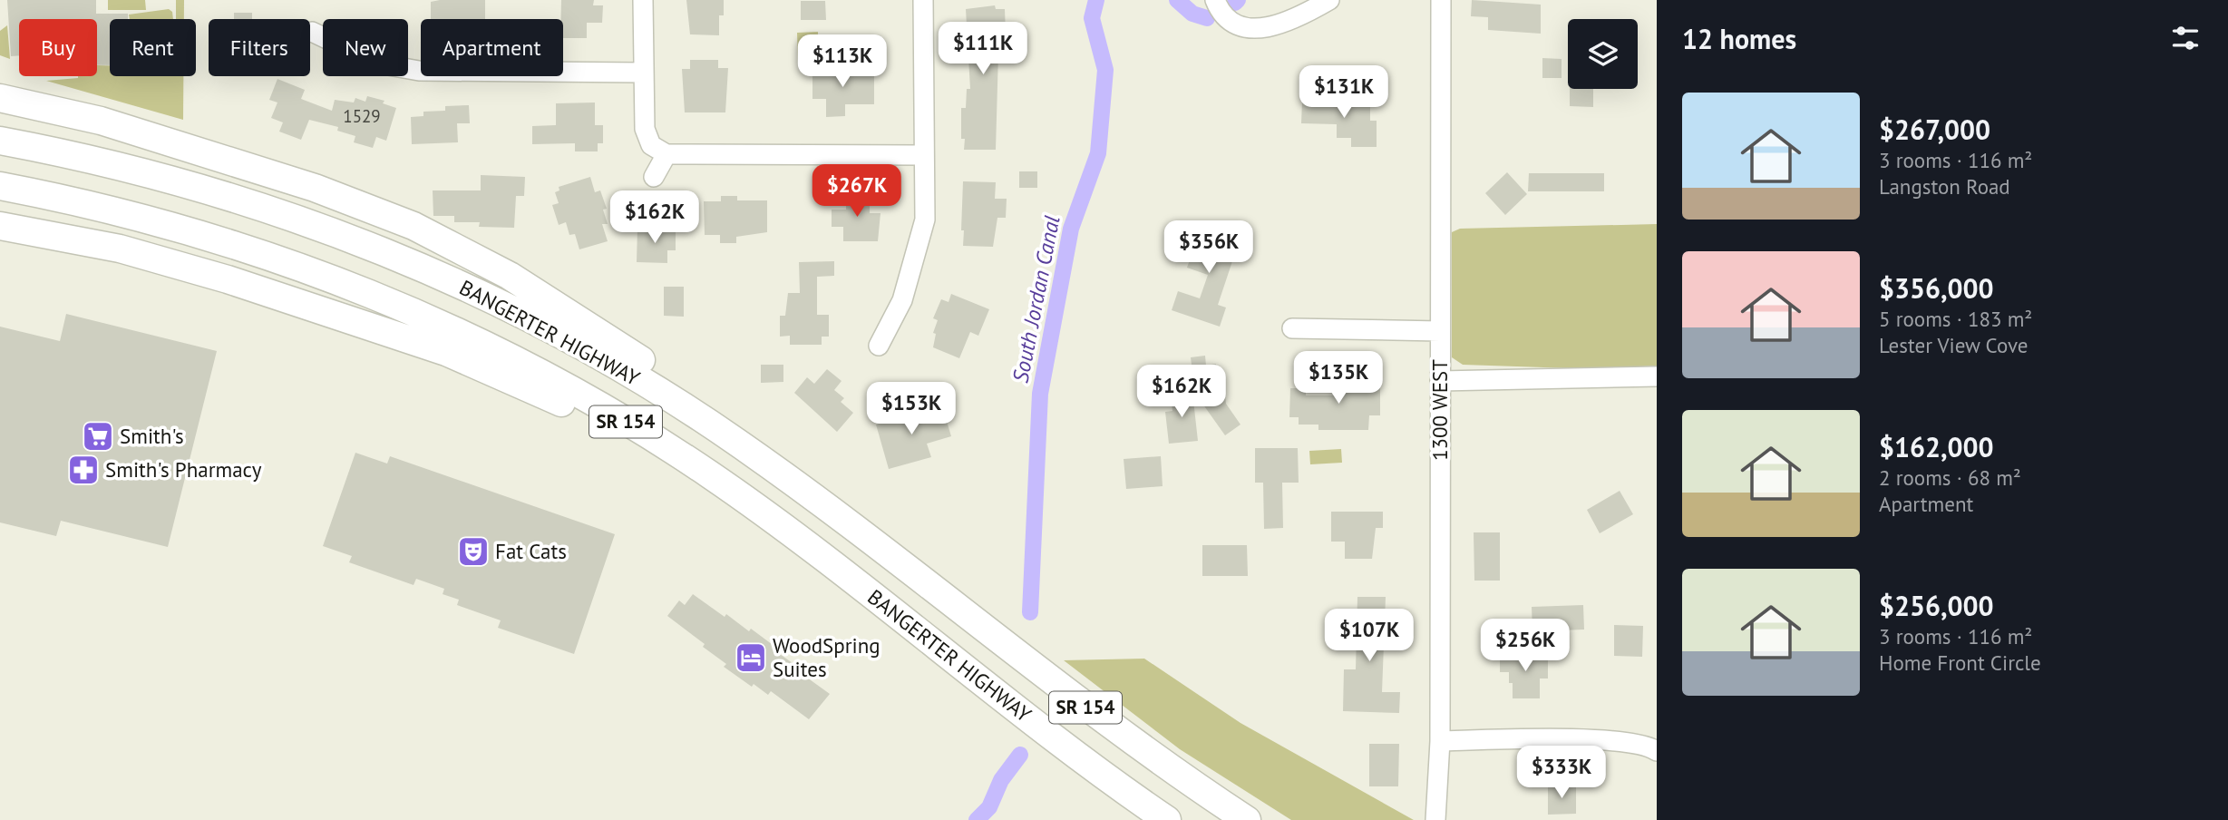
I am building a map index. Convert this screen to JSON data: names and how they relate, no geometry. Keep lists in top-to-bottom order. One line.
{"streets":{"highway":["BANGERTER HIGHWAY","SR 154"],"street":["1300 WEST"]},"water":["South Jordan Canal"],"places":{"supermarket":["Smith's"],"pharmacy":["Smith's Pharmacy"],"theatre":["Fat Cats"],"hotel":["WoodSpring Suites"]},"house_numbers":["1529"],"page":{"heading":"12 homes","chip":["Buy","Rent","Filters","New","Apartment"],"price":["$111K","$113K","$131K","$267K","$162K","$356K","$135K","$162K","$153K","$107K","$256K","$333K"],"list":[{"name":"$267,000","note":"3 rooms · 116 m² · Langston Road"},{"name":"$356,000","note":"5 rooms · 183 m² · Lester View Cove"},{"name":"$162,000","note":"2 rooms · 68 m² · Apartment"},{"name":"$256,000","note":"3 rooms · 116 m² · Home Front Circle"}]}}
